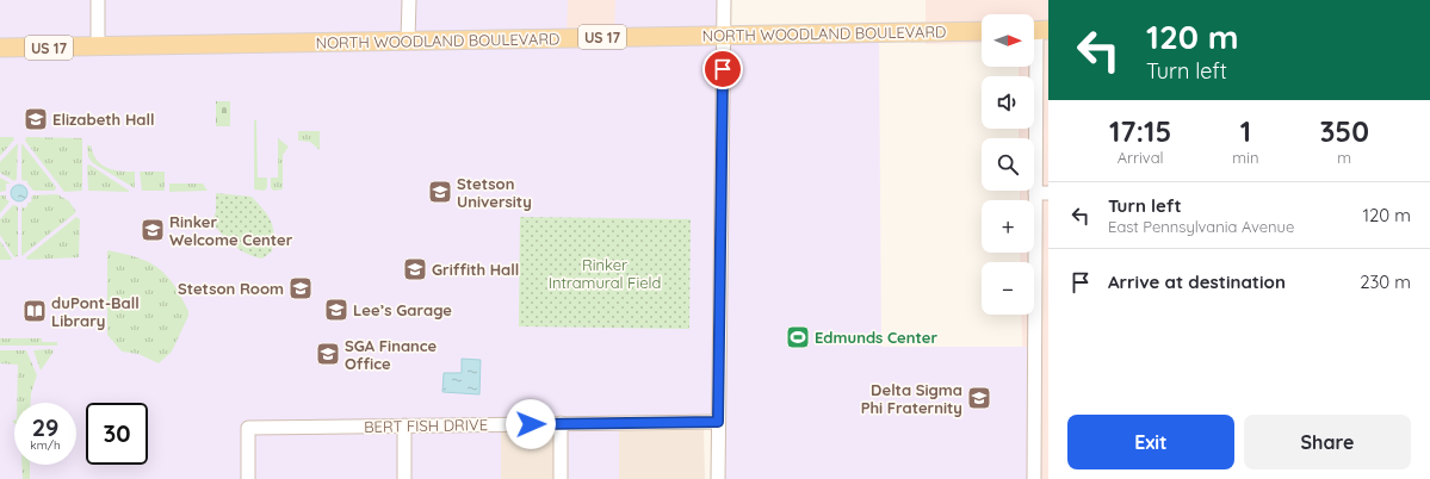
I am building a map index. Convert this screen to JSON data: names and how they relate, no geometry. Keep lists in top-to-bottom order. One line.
{"streets":{"main road":["NORTH WOODLAND BOULEVARD","US 17"],"street":["BERT FISH DRIVE"]},"parks":["Rinker Intramural Field"],"places":{"school or university":["Elizabeth Hall","Stetson University","Rinker Welcome Center","Griffith Hall","Stetson Room","Lee’s Garage","SGA Finance Office","Delta Sigma Phi Fraternity"],"library":["duPont-Ball Library"],"sports":["Edmunds Center"]},"north":"right","page":{"turn":["120 m","Turn left"],"map_buttons":["+","−"],"eta":["17:15","Arrival","1","min","350","m"],"list":[{"name":"Turn left","note":"East Pennsylvania Avenue","value":"120 m"},{"name":"Arrive at destination","value":"230 m"}],"speed":"29 km/h","limit":"30","buttons":["Exit","Share"]}}
